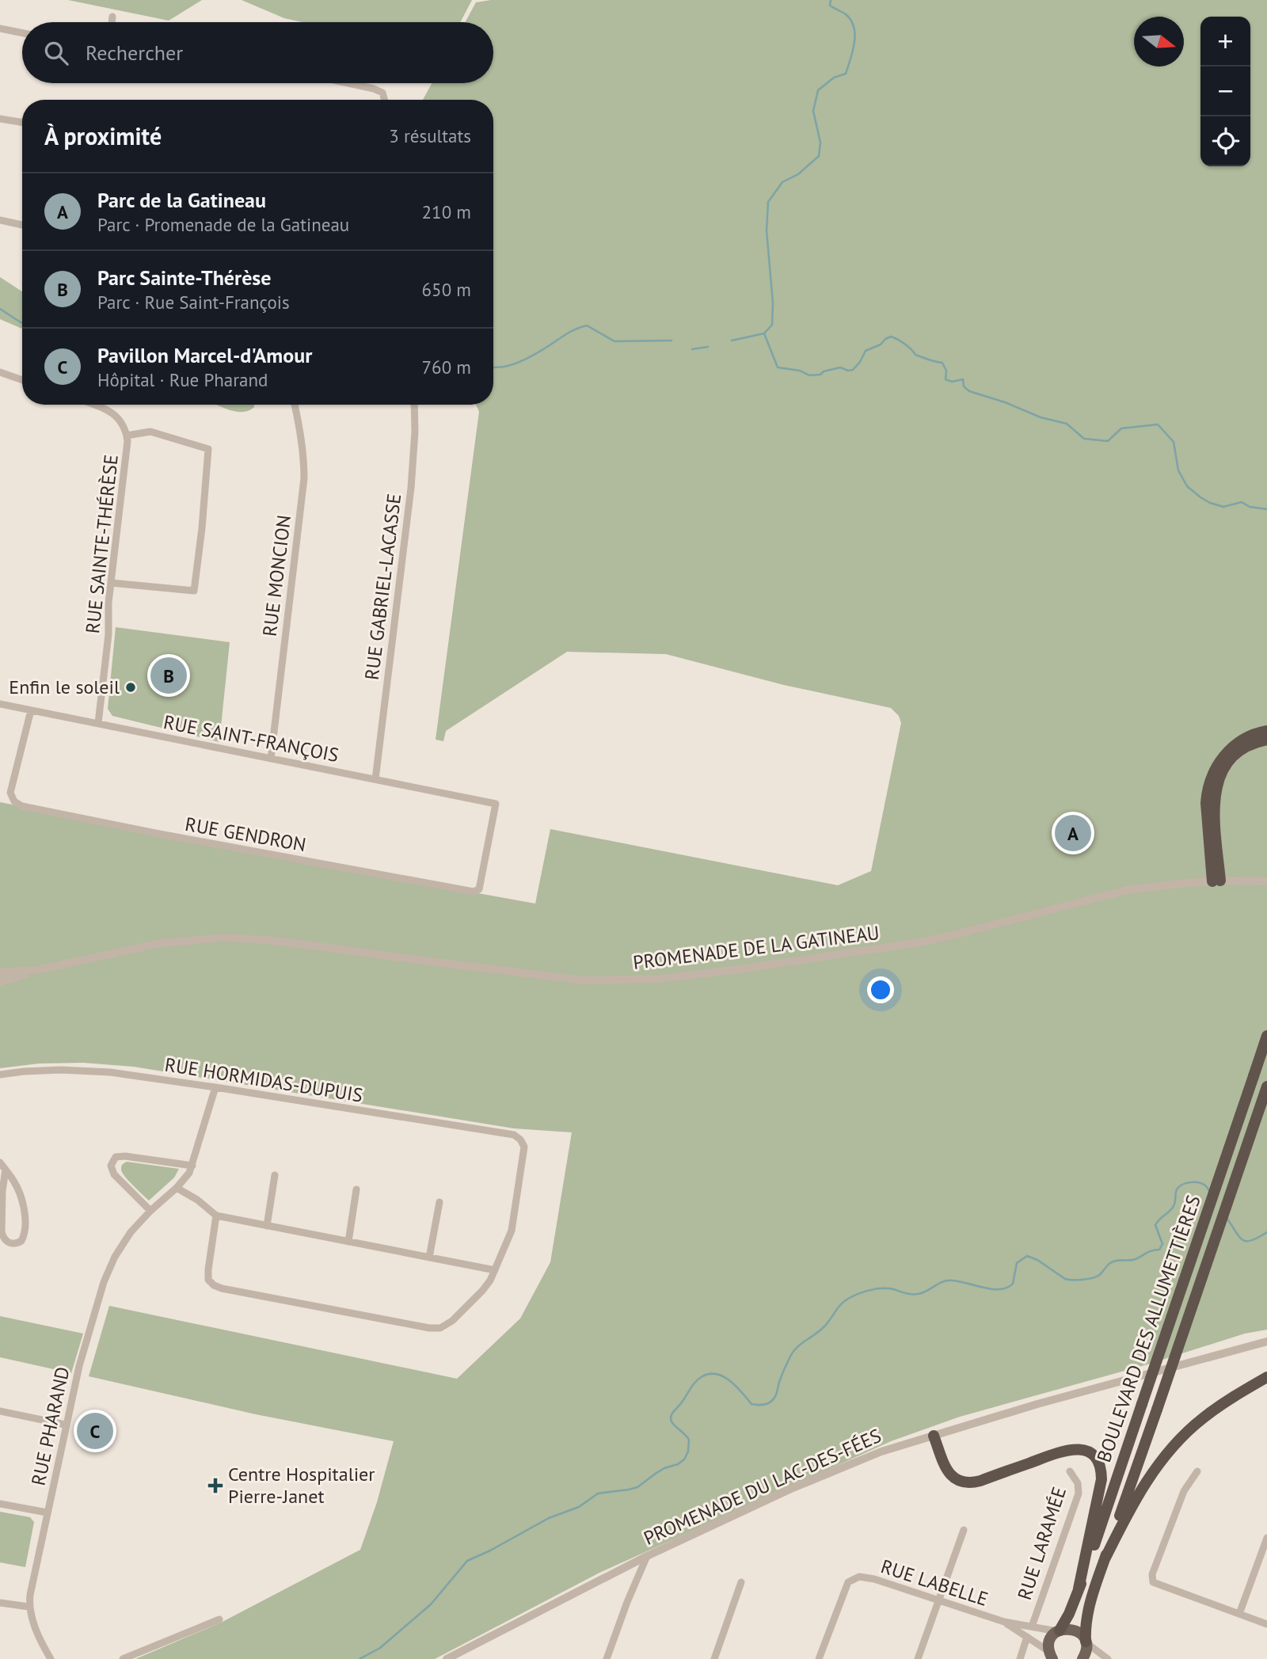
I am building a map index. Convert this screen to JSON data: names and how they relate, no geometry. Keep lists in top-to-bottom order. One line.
{"streets":{"highway":["BOULEVARD DES ALLUMETTIÈRES"],"street":["RUE SAINTE-THÉRÈSE","RUE MONCION","RUE GABRIEL-LACASSE","RUE SAINT-FRANÇOIS","RUE GENDRON","PROMENADE DE LA GATINEAU","RUE HORMIDAS-DUPUIS","RUE PHARAND","PROMENADE DU LAC-DES-FÉES","RUE LARAMÉE","RUE LABELLE"]},"crossings":[["RUE SAINTE-THÉRÈSE","RUE SAINT-FRANÇOIS"],["RUE MONCION","RUE SAINT-FRANÇOIS"],["RUE GABRIEL-LACASSE","RUE SAINT-FRANÇOIS"],["RUE SAINT-FRANÇOIS","RUE GENDRON"],["RUE HORMIDAS-DUPUIS","RUE PHARAND"],["BOULEVARD DES ALLUMETTIÈRES","RUE LABELLE"],["RUE LARAMÉE","RUE LABELLE"]],"places":{"other":["Enfin le soleil"],"health":["Centre Hospitalier Pierre-Janet"]},"north":"right","page":{"map_buttons":["+","−"],"search":"Rechercher","heading":["À proximité","3 résultats"],"list":[{"mark":"A","name":"Parc de la Gatineau","note":"Parc · Promenade de la Gatineau","value":"210 m"},{"mark":"B","name":"Parc Sainte-Thérèse","note":"Parc · Rue Saint-François","value":"650 m"},{"mark":"C","name":"Pavillon Marcel-d'Amour","note":"Hôpital · Rue Pharand","value":"760 m"}],"pins":["B","A","C"]}}
